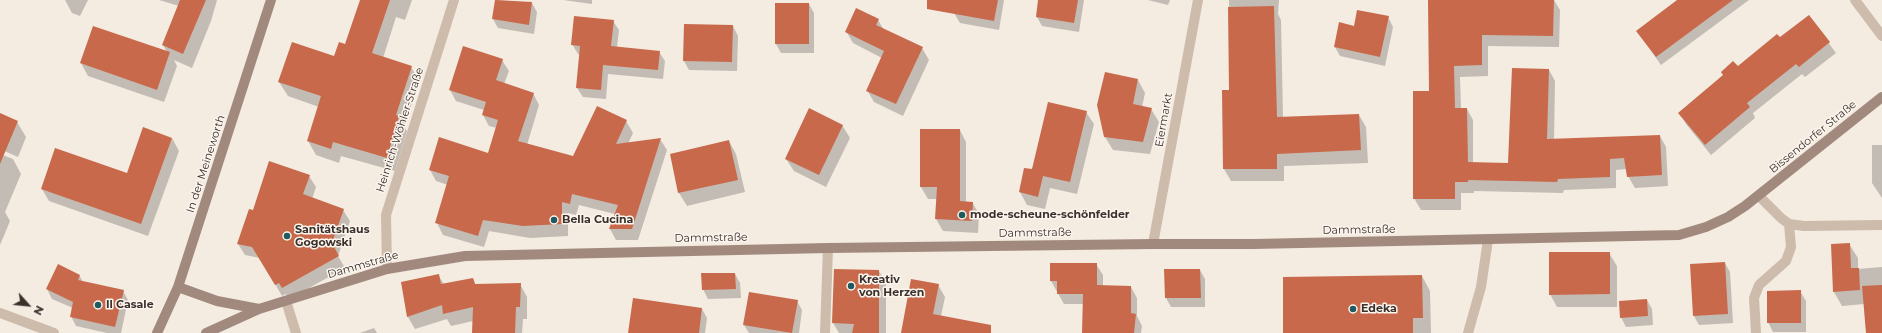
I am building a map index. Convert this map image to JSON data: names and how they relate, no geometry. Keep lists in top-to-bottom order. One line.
{"streets":{"main road":["Bissendorfer Straße","In der Meineworth","Dammstraße"],"street":["Eiermarkt","Heinrich-Wöhler-Straße"]},"crossings":[["Eiermarkt","Dammstraße"],["Heinrich-Wöhler-Straße","Dammstraße"],["Bissendorfer Straße","Dammstraße"],["In der Meineworth","Dammstraße"]],"places":["mode-scheune-schönfelder","Bella Cucina","Sanitätshaus Gogowski","Kreativ von Herzen","Il Casale","Edeka"],"north":"bottom right"}
